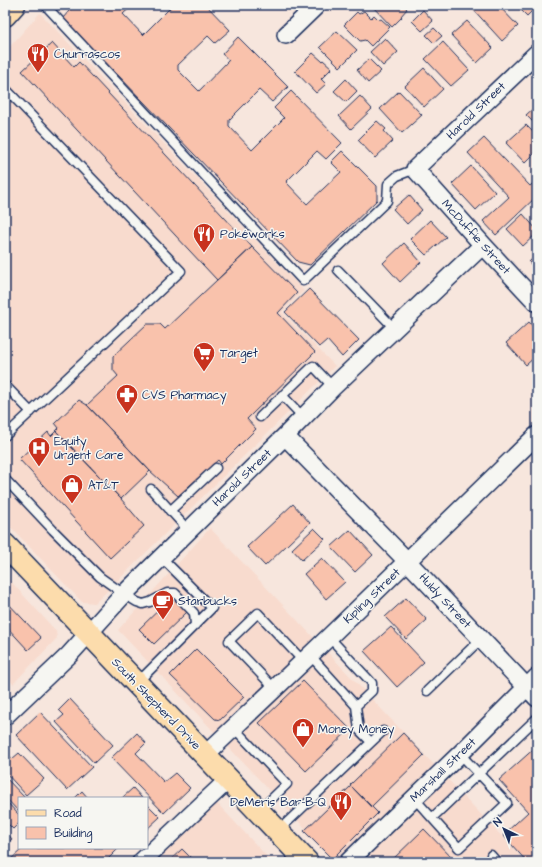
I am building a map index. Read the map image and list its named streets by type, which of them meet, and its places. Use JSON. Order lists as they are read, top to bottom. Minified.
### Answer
{"streets":{"main road":["South Shepherd Drive"],"street":["Harold Street","McDuffie Street","Kipling Street","Huldy Street","Marshall Street"]},"crossings":[["Harold Street","McDuffie Street"],["Harold Street","Huldy Street"],["Harold Street","South Shepherd Drive"],["Kipling Street","Huldy Street"],["Kipling Street","South Shepherd Drive"],["Huldy Street","Marshall Street"]],"places":{"restaurant":["Churrascos","Pokéworks","DeMeris Bar-B-Q"],"supermarket":["Target"],"pharmacy":["CVS Pharmacy"],"hospital":["Equity Urgent Care"],"shop":["AT&T","Money Money"],"cafe":["Starbucks"]},"legend":["Road","Building"],"north":"top left"}
